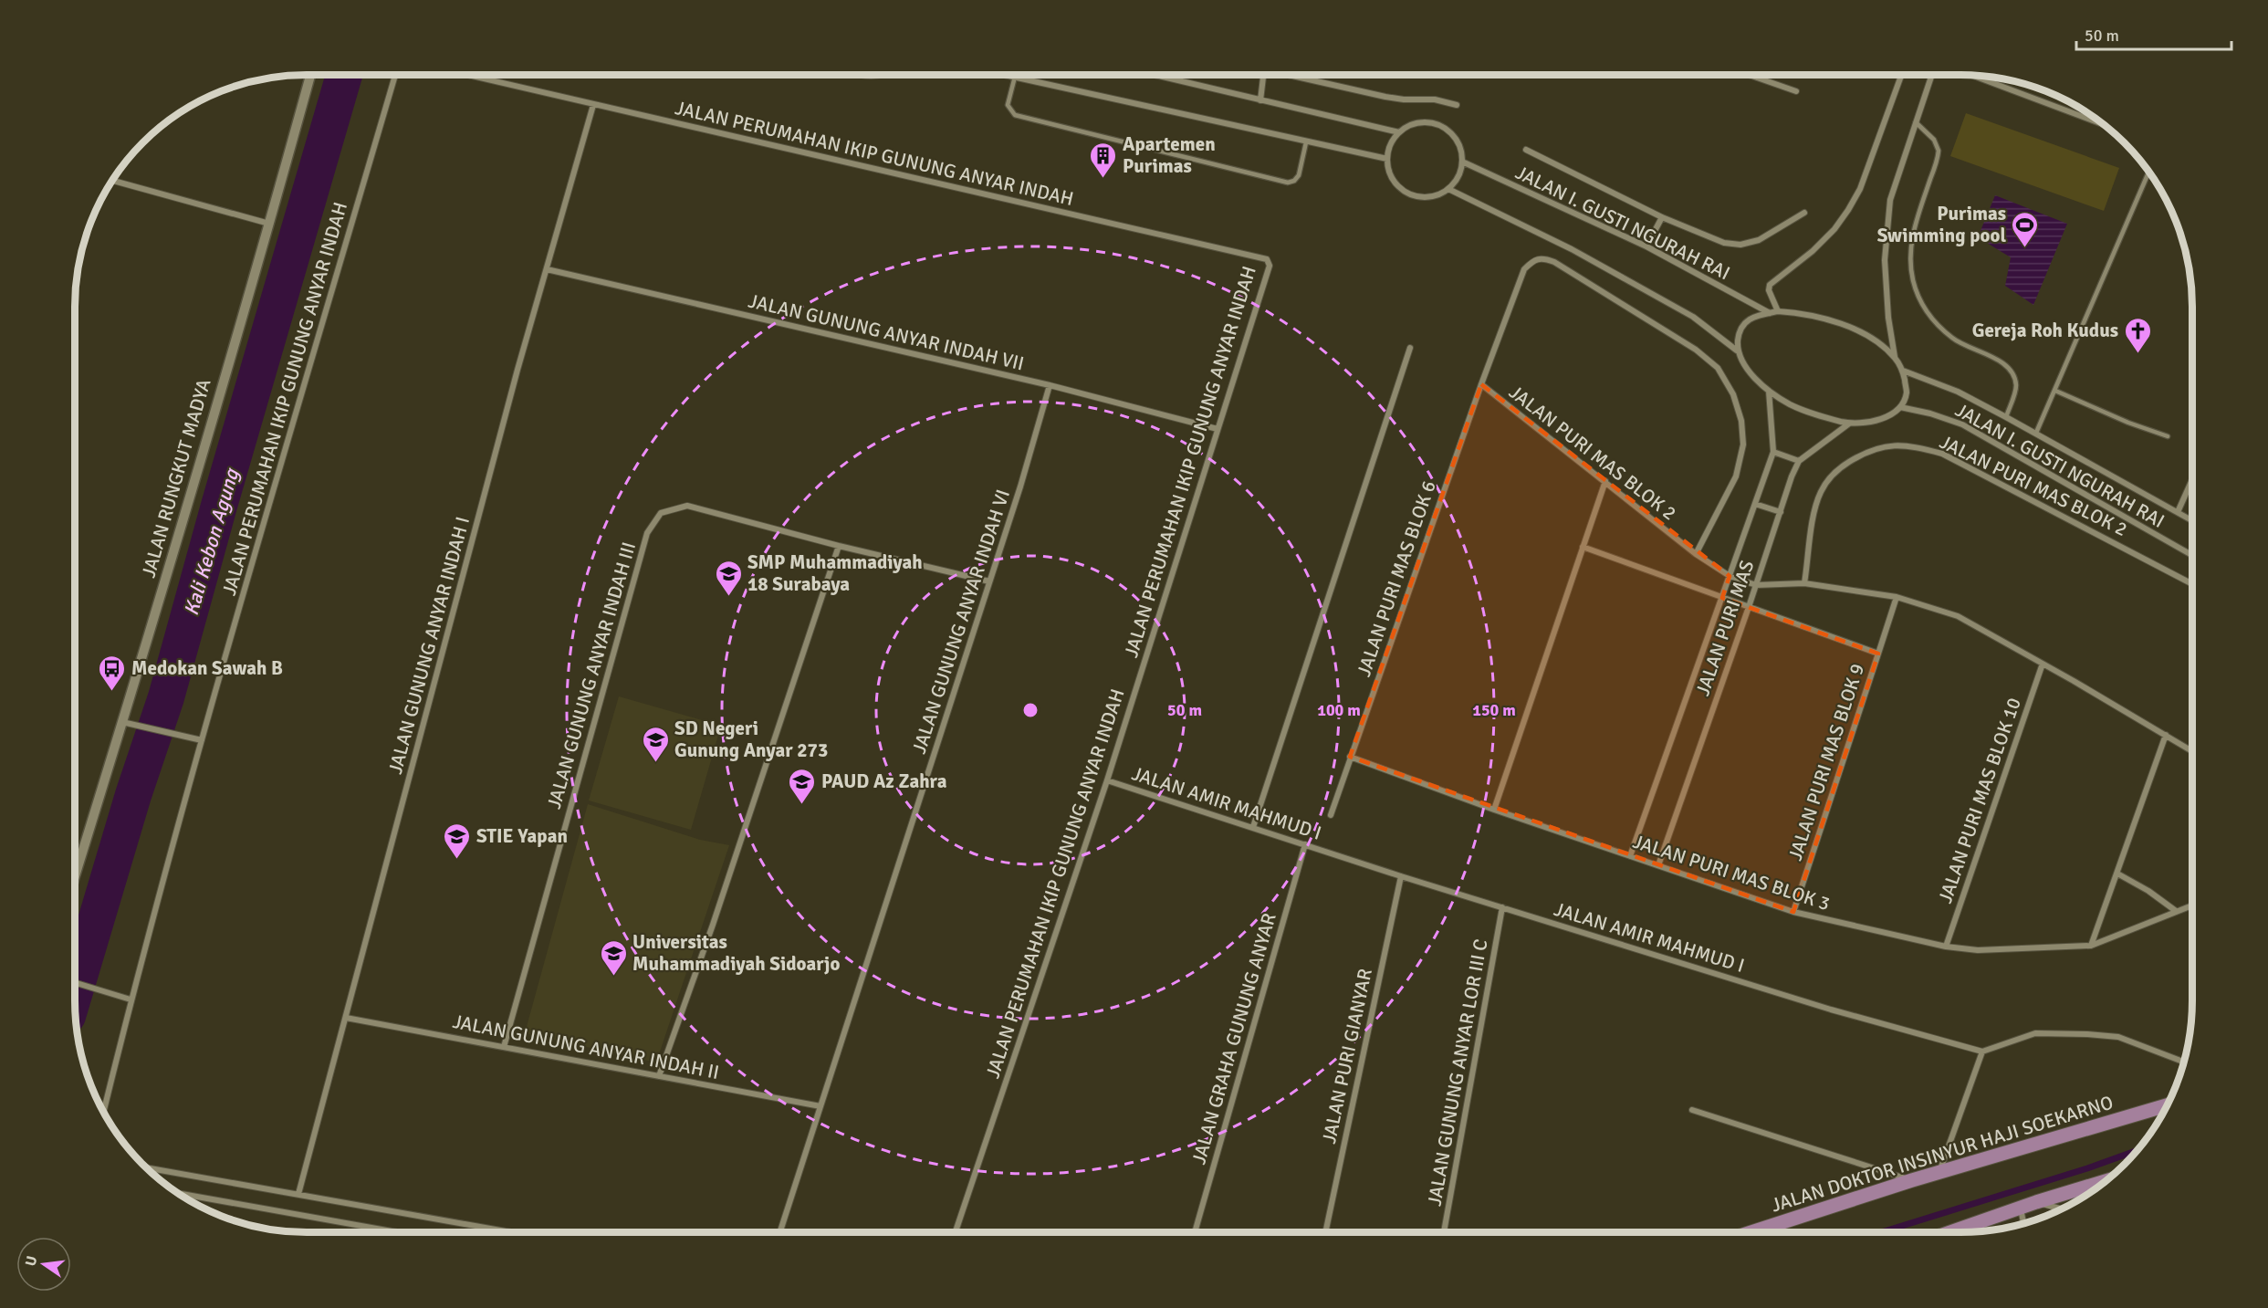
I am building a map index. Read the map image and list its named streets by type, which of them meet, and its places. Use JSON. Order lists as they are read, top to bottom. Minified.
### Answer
{"streets":{"main road":["JALAN DOKTOR INSINYUR HAJI SOEKARNO"],"street":["JALAN PERUMAHAN IKIP GUNUNG ANYAR INDAH","JALAN I. GUSTI NGURAH RAI","JALAN GUNUNG ANYAR INDAH VII","JALAN PURI MAS BLOK 2","JALAN RUNGKUT MADYA","JALAN PURI MAS BLOK 6","JALAN GUNUNG ANYAR INDAH VI","JALAN PURI MAS","JALAN GUNUNG ANYAR INDAH I","JALAN GUNUNG ANYAR INDAH III","JALAN PURI MAS BLOK 9","JALAN PURI MAS BLOK 10","JALAN AMIR MAHMUD I","JALAN PURI MAS BLOK 3","JALAN GRAHA GUNUNG ANYAR","JALAN GUNUNG ANYAR INDAH II","JALAN PURI GIANYAR","JALAN GUNUNG ANYAR LOR III C"]},"crossings":[["JALAN PERUMAHAN IKIP GUNUNG ANYAR INDAH","JALAN GUNUNG ANYAR INDAH VII"],["JALAN PERUMAHAN IKIP GUNUNG ANYAR INDAH","JALAN GUNUNG ANYAR INDAH I"],["JALAN PERUMAHAN IKIP GUNUNG ANYAR INDAH","JALAN AMIR MAHMUD I"],["JALAN GUNUNG ANYAR INDAH VII","JALAN GUNUNG ANYAR INDAH VI"],["JALAN GUNUNG ANYAR INDAH VII","JALAN GUNUNG ANYAR INDAH I"],["JALAN PURI MAS BLOK 2","JALAN PURI MAS BLOK 6"],["JALAN PURI MAS BLOK 2","JALAN PURI MAS"],["JALAN PURI MAS BLOK 2","JALAN PURI MAS BLOK 9"],["JALAN PURI MAS BLOK 2","JALAN PURI MAS BLOK 10"],["JALAN PURI MAS BLOK 6","JALAN PURI MAS BLOK 3"],["JALAN GUNUNG ANYAR INDAH VI","JALAN GUNUNG ANYAR INDAH II"],["JALAN PURI MAS","JALAN PURI MAS BLOK 9"],["JALAN PURI MAS","JALAN PURI MAS BLOK 3"],["JALAN GUNUNG ANYAR INDAH I","JALAN GUNUNG ANYAR INDAH II"],["JALAN GUNUNG ANYAR INDAH III","JALAN GUNUNG ANYAR INDAH II"],["JALAN PURI MAS BLOK 9","JALAN PURI MAS BLOK 3"],["JALAN PURI MAS BLOK 10","JALAN PURI MAS BLOK 3"],["JALAN AMIR MAHMUD I","JALAN GRAHA GUNUNG ANYAR"],["JALAN AMIR MAHMUD I","JALAN PURI GIANYAR"],["JALAN AMIR MAHMUD I","JALAN GUNUNG ANYAR LOR III C"]],"water":["Kali Kebon Agung"],"places":{"building":["Apartemen Purimas"],"sports":["Purimas Swimming pool"],"church":["Gereja Roh Kudus"],"school or university":["SMP Muhammadiyah 18 Surabaya","SD Negeri Gunung Anyar 273","PAUD Az Zahra","STIE Yapan","Universitas Muhammadiyah Sidoarjo"],"bus stop":["Medokan Sawah B"]},"scale_bar":"50 m","north":"left","rings":["50 m","100 m","150 m"]}
